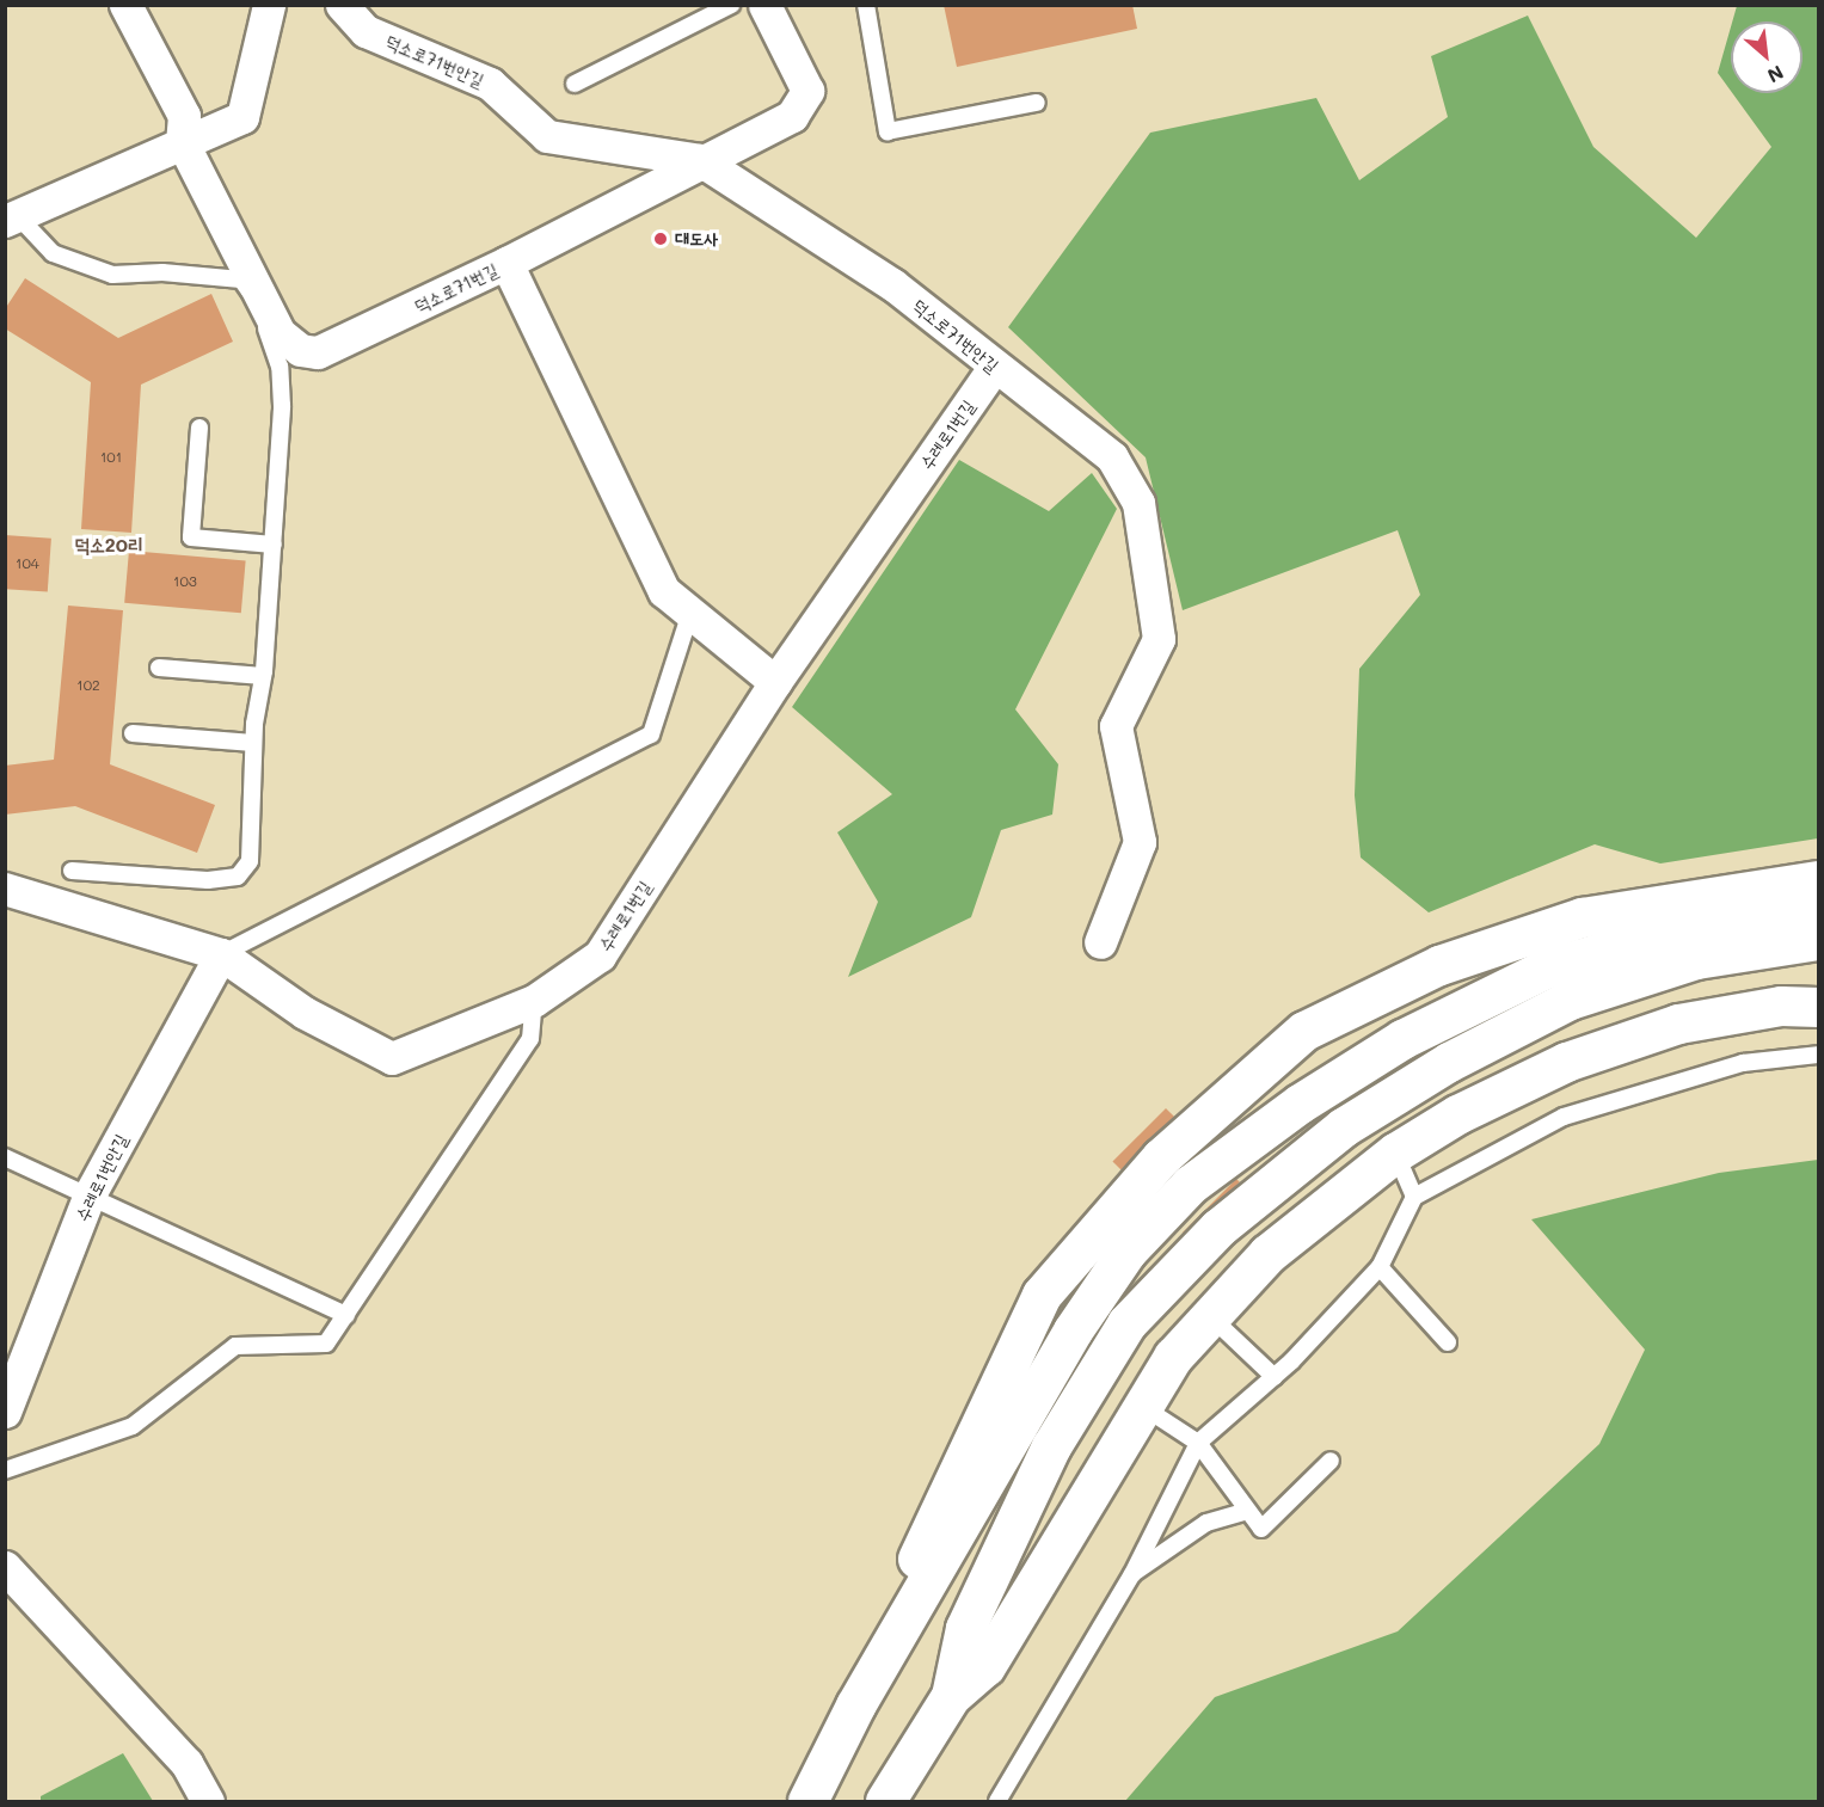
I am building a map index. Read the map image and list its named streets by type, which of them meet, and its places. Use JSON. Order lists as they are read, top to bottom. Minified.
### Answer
{"streets":{"street":["덕소로71번안길","덕소로71번길","수레로1번길","수레로1번안길"]},"crossings":[["덕소로71번안길","수레로1번길"],["덕소로71번길","수레로1번길"],["수레로1번길","수레로1번안길"]],"districts":["덕소20리"],"places":["대도사"],"house_numbers":["101","104","103","102"],"north":"bottom right"}
